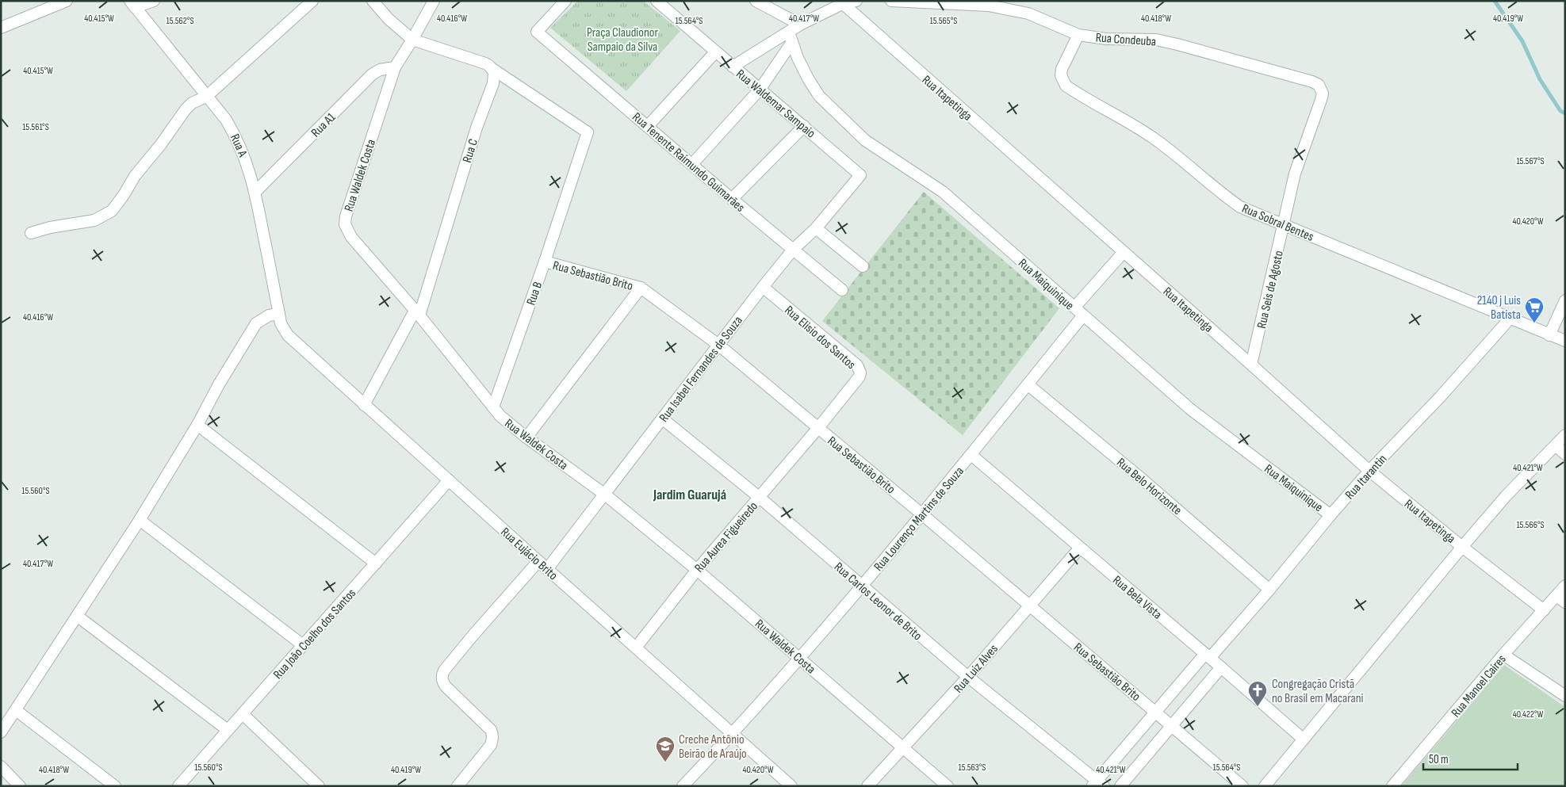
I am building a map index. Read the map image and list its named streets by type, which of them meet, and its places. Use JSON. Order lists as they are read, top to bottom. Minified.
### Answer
{"streets":{"street":["Rua Condeuba","Rua Itapetinga","Rua Waldemar Sampaio","Rua A1","Rua A","Rua C","Rua Tenente Raimundo Guimarães","Rua Waldek Costa","Rua Sobral Bentes","Rua Sebastião Brito","Rua Maiquinique","Rua Seis de Agosto","Rua B","Rua Elisio dos Santos","Rua Isabel Fernandes de Souza","Rua Itarantin","Rua Belo Horizonte","Rua Lourenço Martins de Souza","Rua Aurea Figueiredo","Rua Eujácio Brito","Rua Bela Vista","Rua Carlos Leonor de Brito","Rua João Coelho dos Santos","Rua Luiz Alves","Rua Manoel Caires"]},"crossings":[["Rua Condeuba","Rua Sobral Bentes"],["Rua Condeuba","Rua Seis de Agosto"],["Rua Itapetinga","Rua Seis de Agosto"],["Rua Itapetinga","Rua Itarantin"],["Rua Itapetinga","Rua Manoel Caires"],["Rua Waldemar Sampaio","Rua Isabel Fernandes de Souza"],["Rua A1","Rua A"],["Rua A1","Rua Waldek Costa"],["Rua A","Rua Eujácio Brito"],["Rua C","Rua Waldek Costa"],["Rua C","Rua B"],["Rua C","Rua Eujácio Brito"],["Rua Tenente Raimundo Guimarães","Rua Isabel Fernandes de Souza"],["Rua Waldek Costa","Rua B"],["Rua Waldek Costa","Rua Isabel Fernandes de Souza"],["Rua Waldek Costa","Rua Lourenço Martins de Souza"],["Rua Waldek Costa","Rua Aurea Figueiredo"],["Rua Waldek Costa","Rua Luiz Alves"],["Rua Sobral Bentes","Rua Seis de Agosto"],["Rua Sobral Bentes","Rua Itarantin"],["Rua Sebastião Brito","Rua B"],["Rua Sebastião Brito","Rua Elisio dos Santos"],["Rua Sebastião Brito","Rua Isabel Fernandes de Souza"],["Rua Sebastião Brito","Rua Itarantin"],["Rua Sebastião Brito","Rua Lourenço Martins de Souza"],["Rua Sebastião Brito","Rua Aurea Figueiredo"],["Rua Sebastião Brito","Rua Luiz Alves"],["Rua Maiquinique","Rua Itarantin"],["Rua Maiquinique","Rua Lourenço Martins de Souza"],["Rua Elisio dos Santos","Rua Isabel Fernandes de Souza"],["Rua Elisio dos Santos","Rua Aurea Figueiredo"],["Rua Isabel Fernandes de Souza","Rua Eujácio Brito"],["Rua Isabel Fernandes de Souza","Rua Carlos Leonor de Brito"],["Rua Itarantin","Rua Belo Horizonte"],["Rua Itarantin","Rua Bela Vista"],["Rua Itarantin","Rua Carlos Leonor de Brito"],["Rua Belo Horizonte","Rua Lourenço Martins de Souza"],["Rua Lourenço Martins de Souza","Rua Eujácio Brito"],["Rua Lourenço Martins de Souza","Rua Bela Vista"],["Rua Lourenço Martins de Souza","Rua Carlos Leonor de Brito"],["Rua Aurea Figueiredo","Rua Eujácio Brito"],["Rua Aurea Figueiredo","Rua Carlos Leonor de Brito"],["Rua Eujácio Brito","Rua João Coelho dos Santos"],["Rua Bela Vista","Rua Luiz Alves"],["Rua Carlos Leonor de Brito","Rua Luiz Alves"]],"districts":["Jardim Guarujá"],"parks":["Praça Claudionor Sampaio da Silva"],"places":{"supermarket":["2140 j Luis Batista"],"church":["Congregação Cristã no Brasil em Macarani"],"school or university":["Creche Antônio Beirão de Araújo"]},"scale_bar":"50 m","coordinates":["40.415°W","40.416°W","40.417°W","40.418°W","40.419°W","15.562°S","15.564°S","15.565°S","15.561°S","15.567°S","40.420°W","40.421°W","15.560°S","15.566°S","40.422°W","15.563°S"]}
